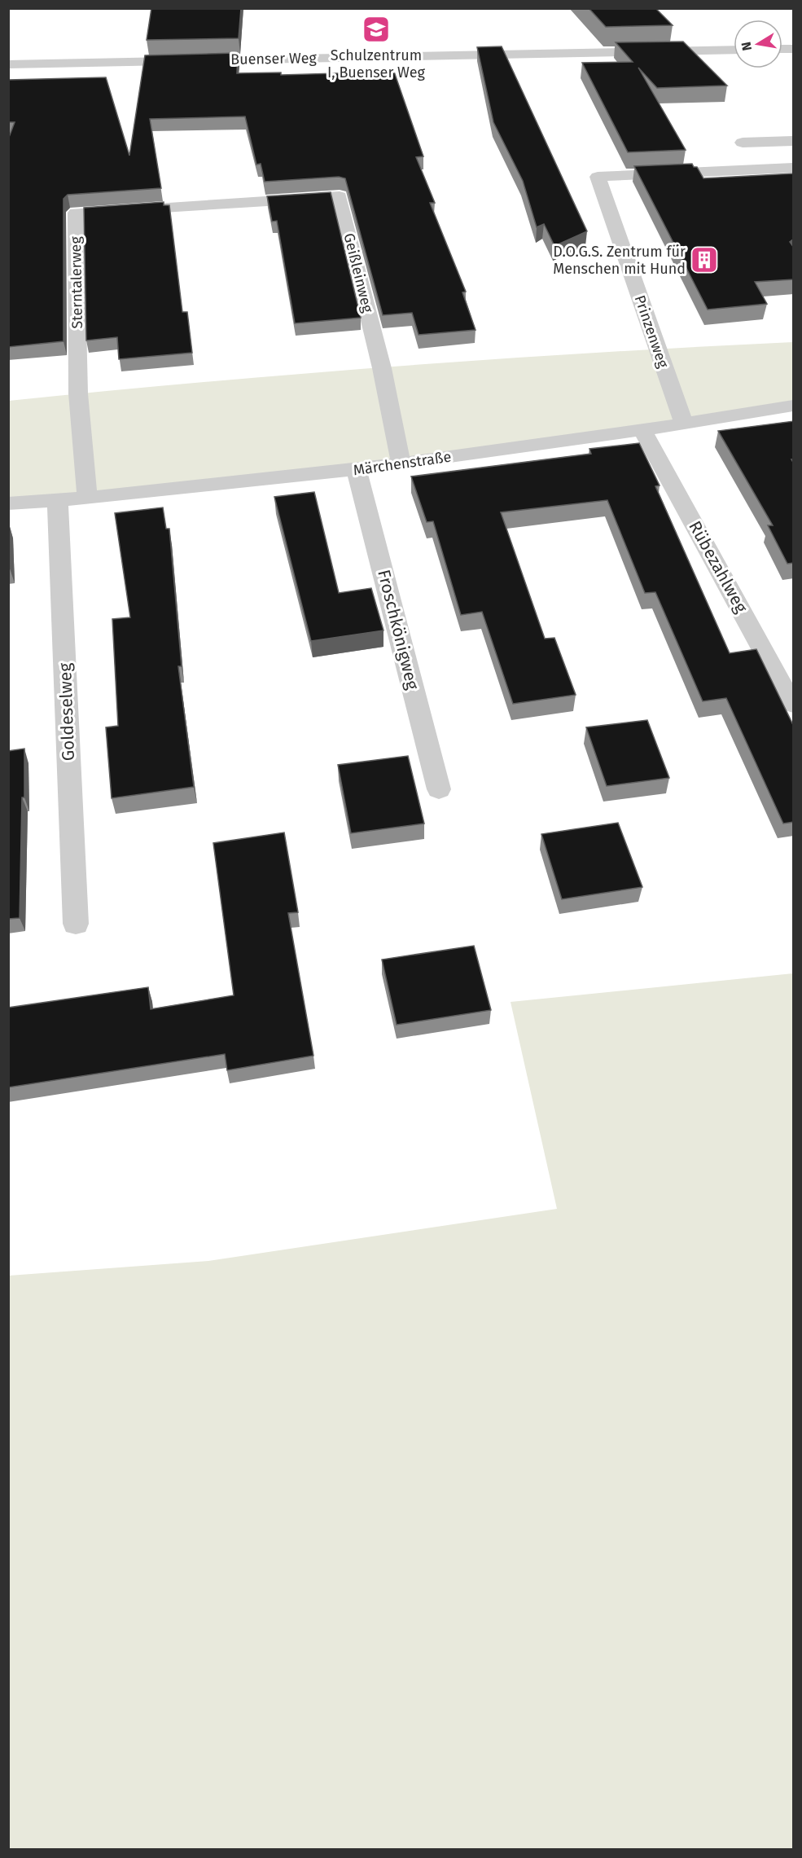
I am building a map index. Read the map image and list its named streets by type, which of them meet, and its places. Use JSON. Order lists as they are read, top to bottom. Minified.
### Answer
{"streets":{"street":["Buenser Weg","Geißleinweg","Sterntalerweg","Prinzenweg","Märchenstraße","Rübezahlweg","Froschkönigweg","Goldeselweg"]},"crossings":[["Geißleinweg","Sterntalerweg"],["Geißleinweg","Märchenstraße"],["Sterntalerweg","Märchenstraße"],["Prinzenweg","Märchenstraße"],["Märchenstraße","Rübezahlweg"],["Märchenstraße","Froschkönigweg"],["Märchenstraße","Goldeselweg"]],"places":{"school or university":["Schulzentrum I, Buenser Weg"],"building":["D.O.G.S. Zentrum für Menschen mit Hund"]},"north":"left"}
